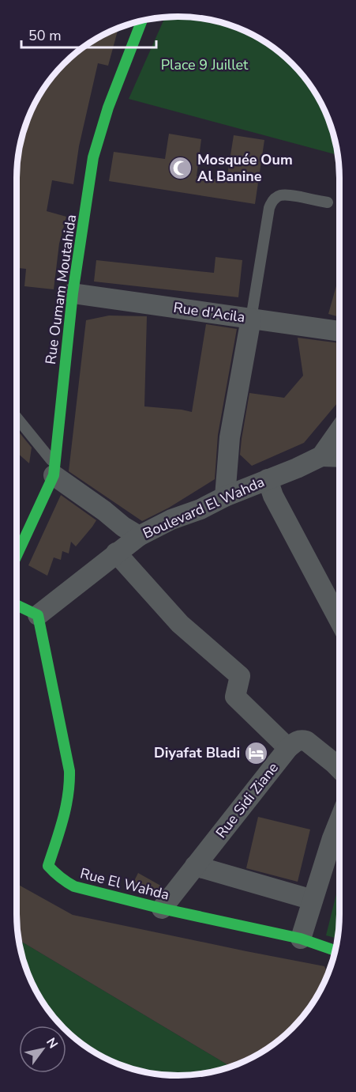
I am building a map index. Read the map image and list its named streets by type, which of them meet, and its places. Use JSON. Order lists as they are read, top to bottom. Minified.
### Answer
{"streets":{"street":["Rue Oumam Moutahida","Rue d'Acila","Boulevard El Wahda","Rue Sidi Ziane","Rue El Wahda"]},"crossings":[["Rue Oumam Moutahida","Rue d'Acila"],["Boulevard El Wahda","Rue El Wahda"],["Rue Sidi Ziane","Rue El Wahda"]],"parks":["Place 9 Juillet"],"places":{"mosque":["Mosquée Oum Al Banine"],"hotel":["Diyafat Bladi"]},"scale_bar":"50 m","north":"top right"}
